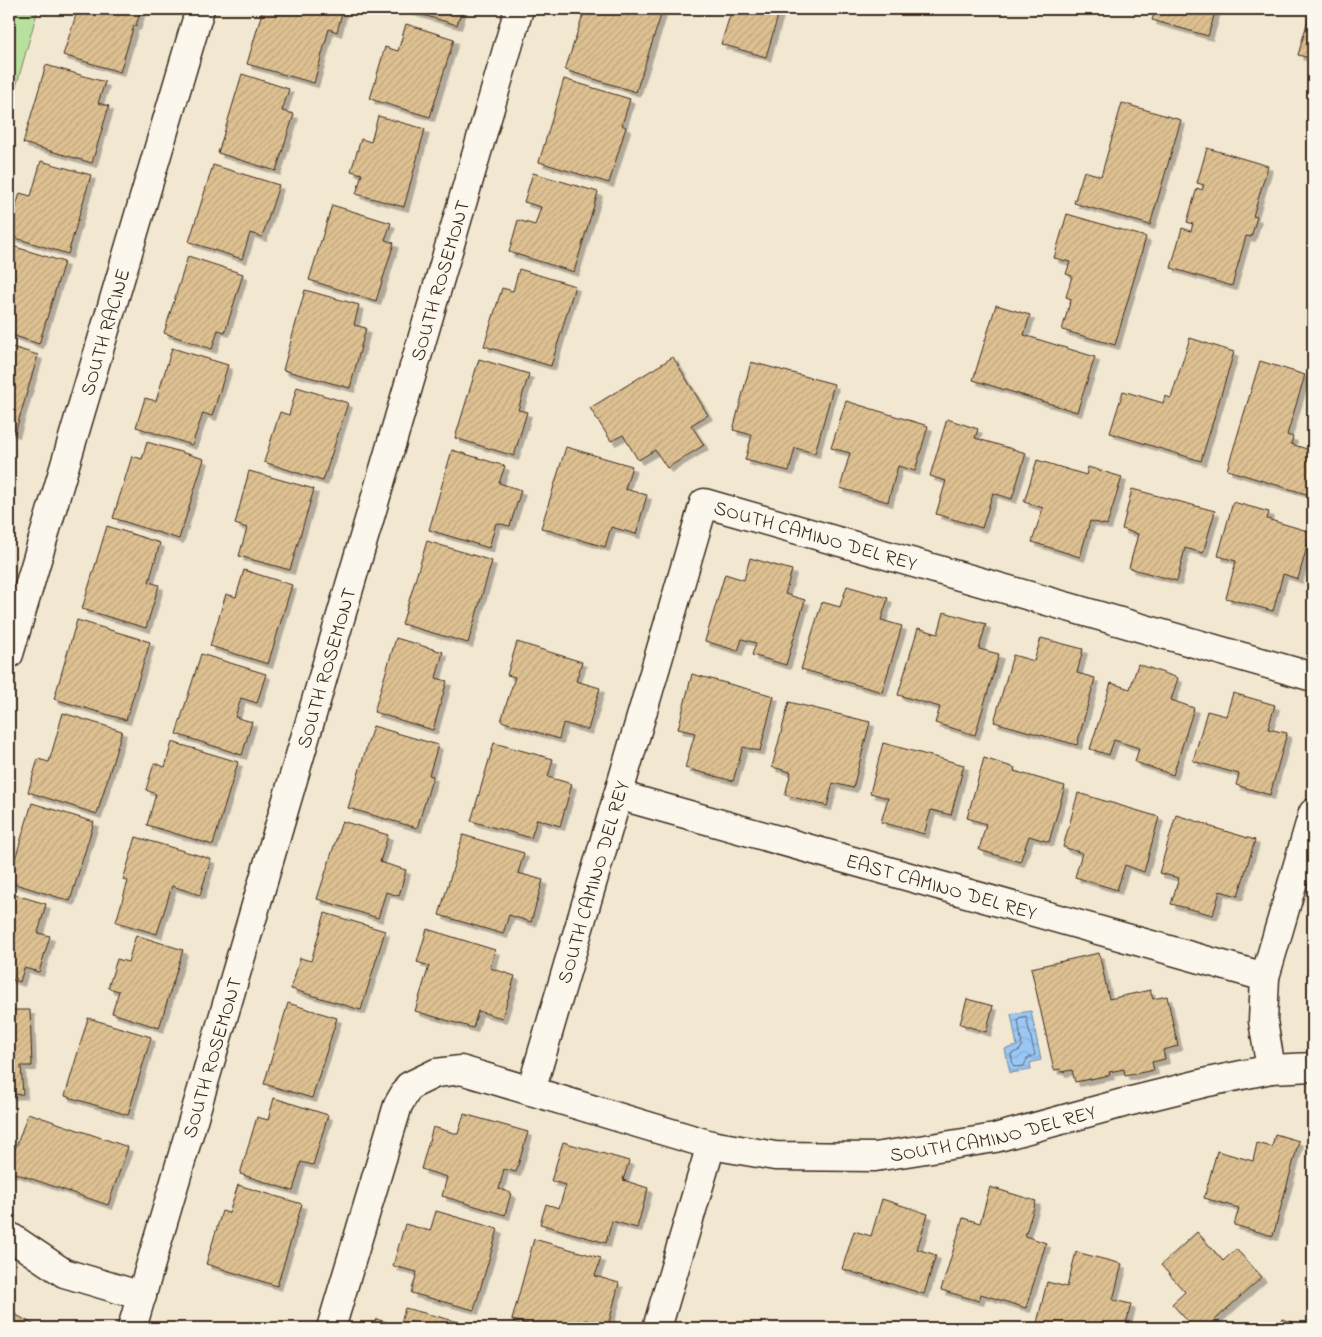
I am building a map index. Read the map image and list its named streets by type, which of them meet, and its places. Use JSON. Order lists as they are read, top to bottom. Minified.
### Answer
{"streets":{"street":["SOUTH ROSEMONT","SOUTH RACINE","SOUTH CAMINO DEL REY","EAST CAMINO DEL REY"]},"crossings":[["SOUTH CAMINO DEL REY","EAST CAMINO DEL REY"]]}
